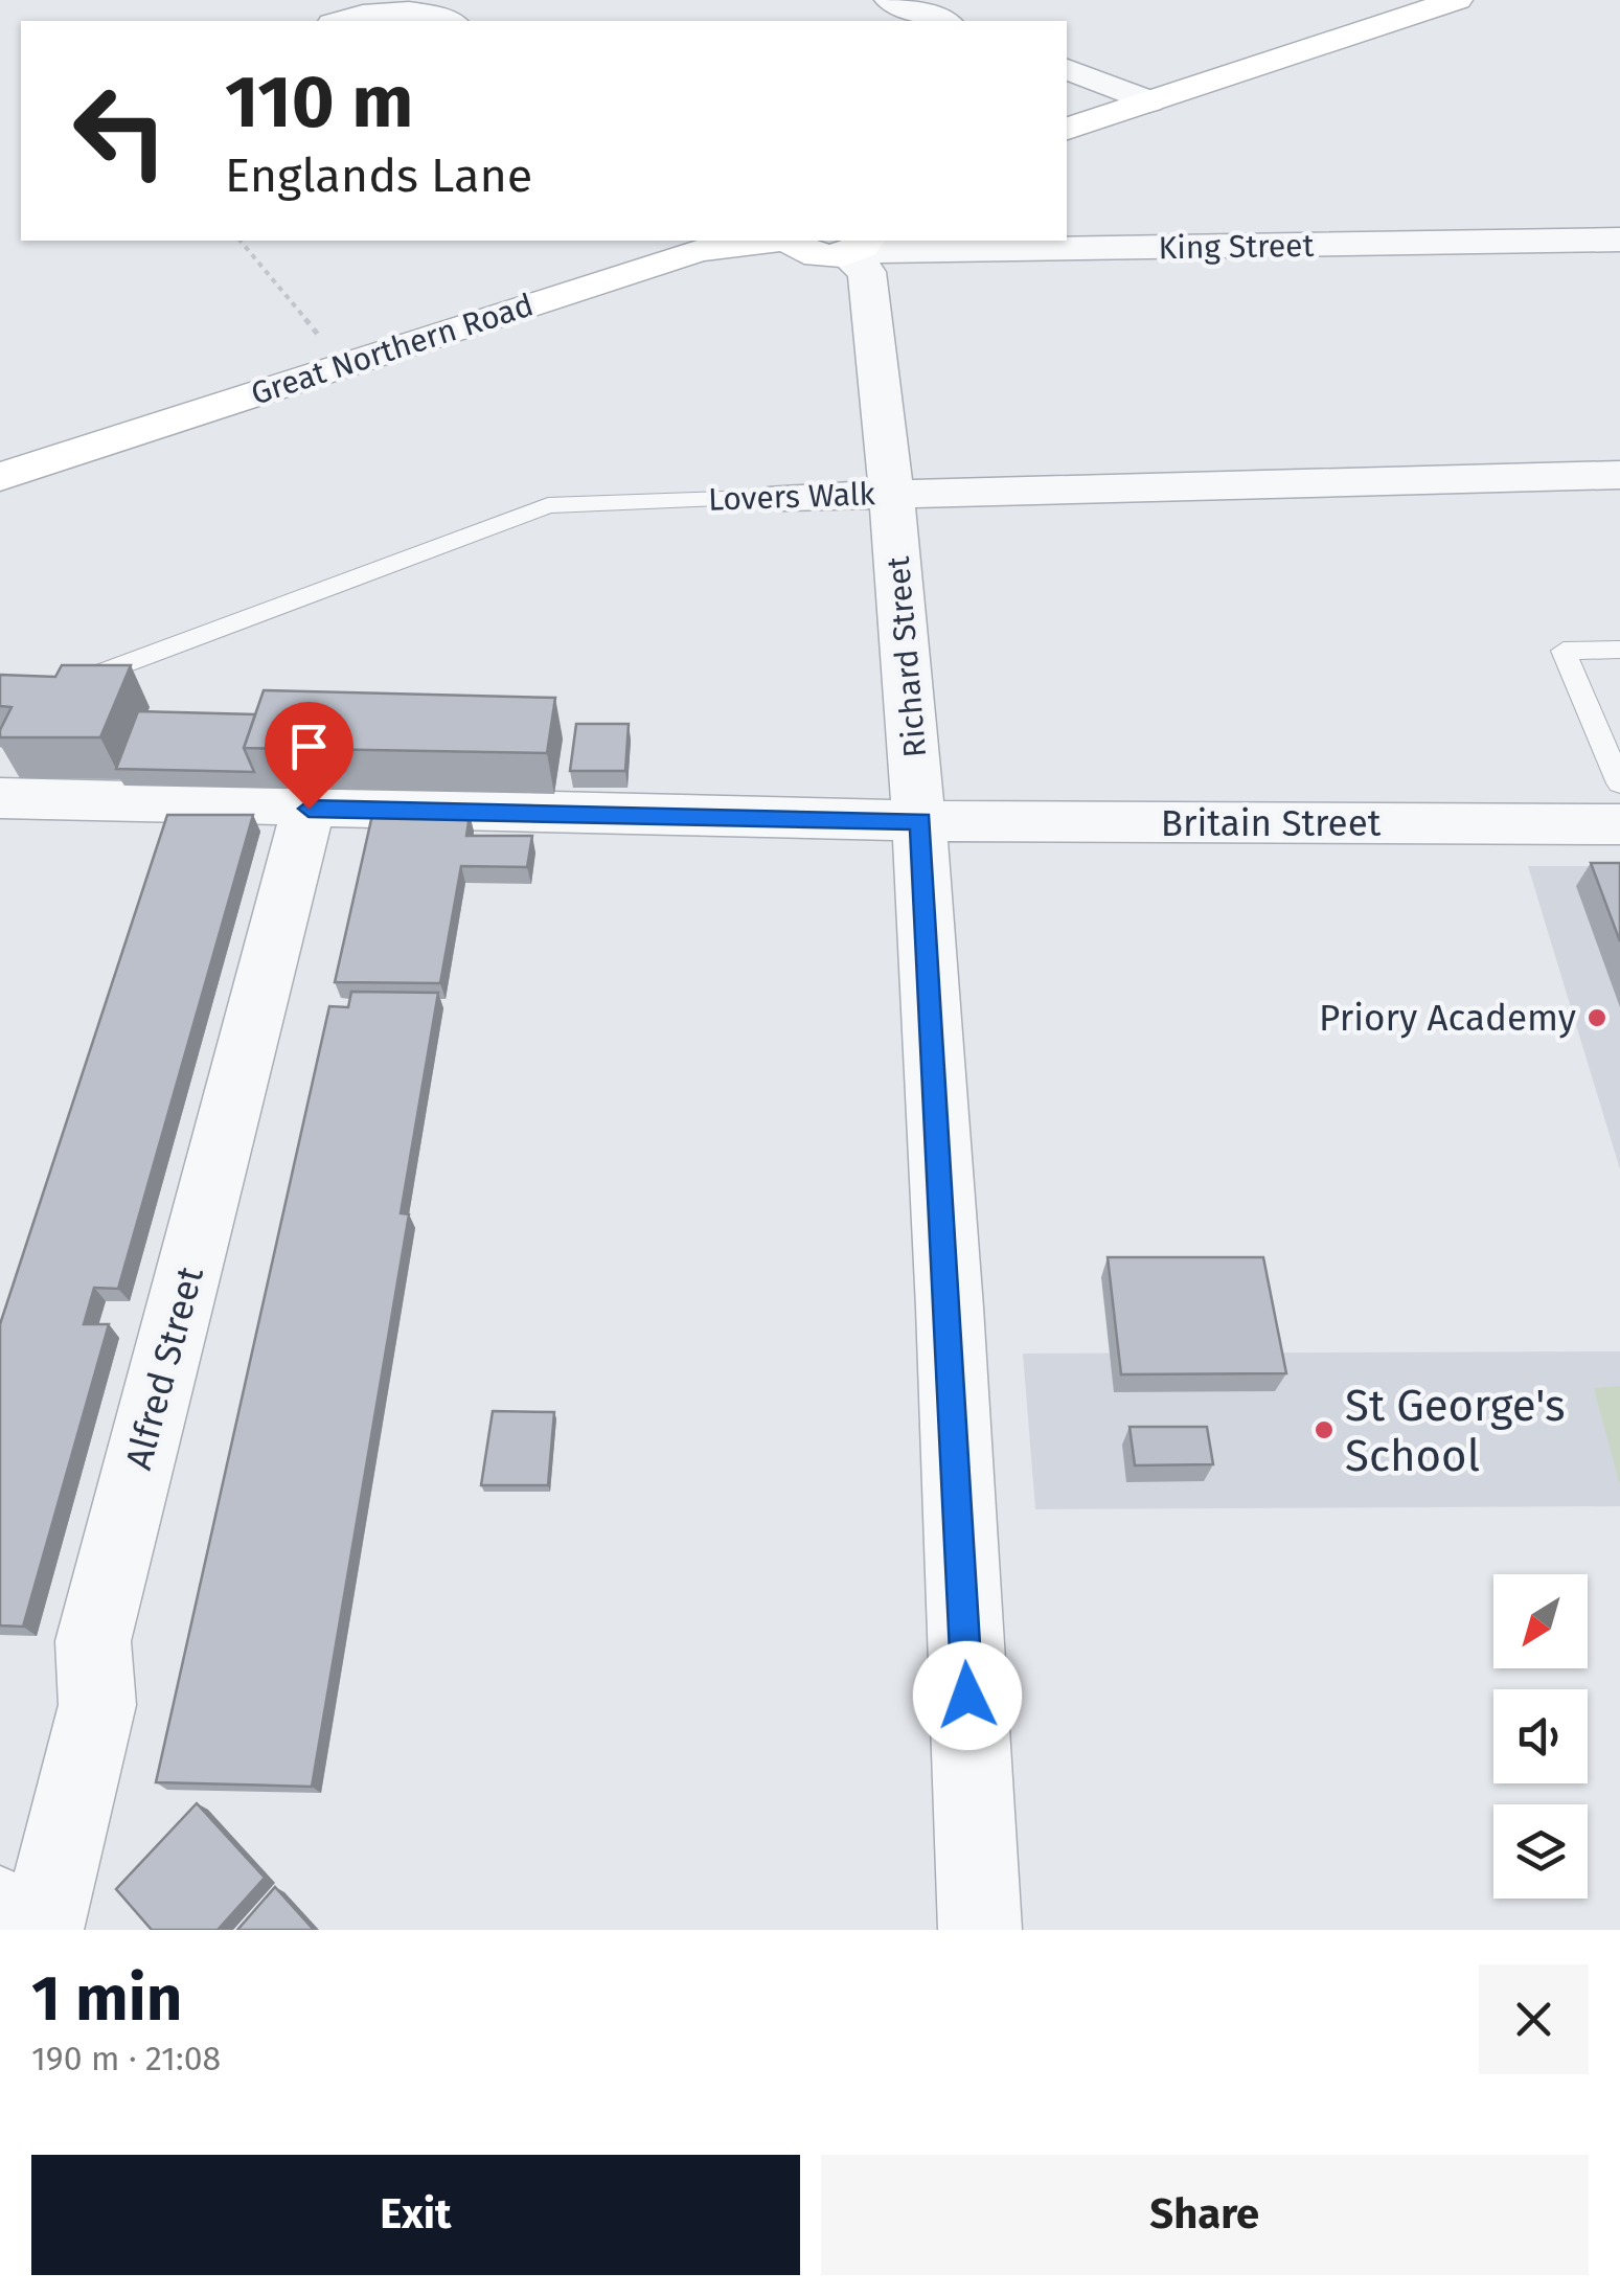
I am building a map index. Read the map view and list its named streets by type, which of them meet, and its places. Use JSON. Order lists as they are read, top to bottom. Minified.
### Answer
{"streets":{"street":["King Street","Great Northern Road","Lovers Walk","Richard Street","Britain Street","Alfred Street"]},"crossings":[["King Street","Great Northern Road"],["King Street","Richard Street"],["Great Northern Road","Richard Street"],["Lovers Walk","Richard Street"],["Richard Street","Britain Street"],["Britain Street","Alfred Street"]],"places":["Priory Academy","St George's School"],"north":"bottom left","page":{"turn":["110 m","Englands Lane"],"heading":["1 min","190 m · 21:08"],"buttons":["Exit","Share"]}}
